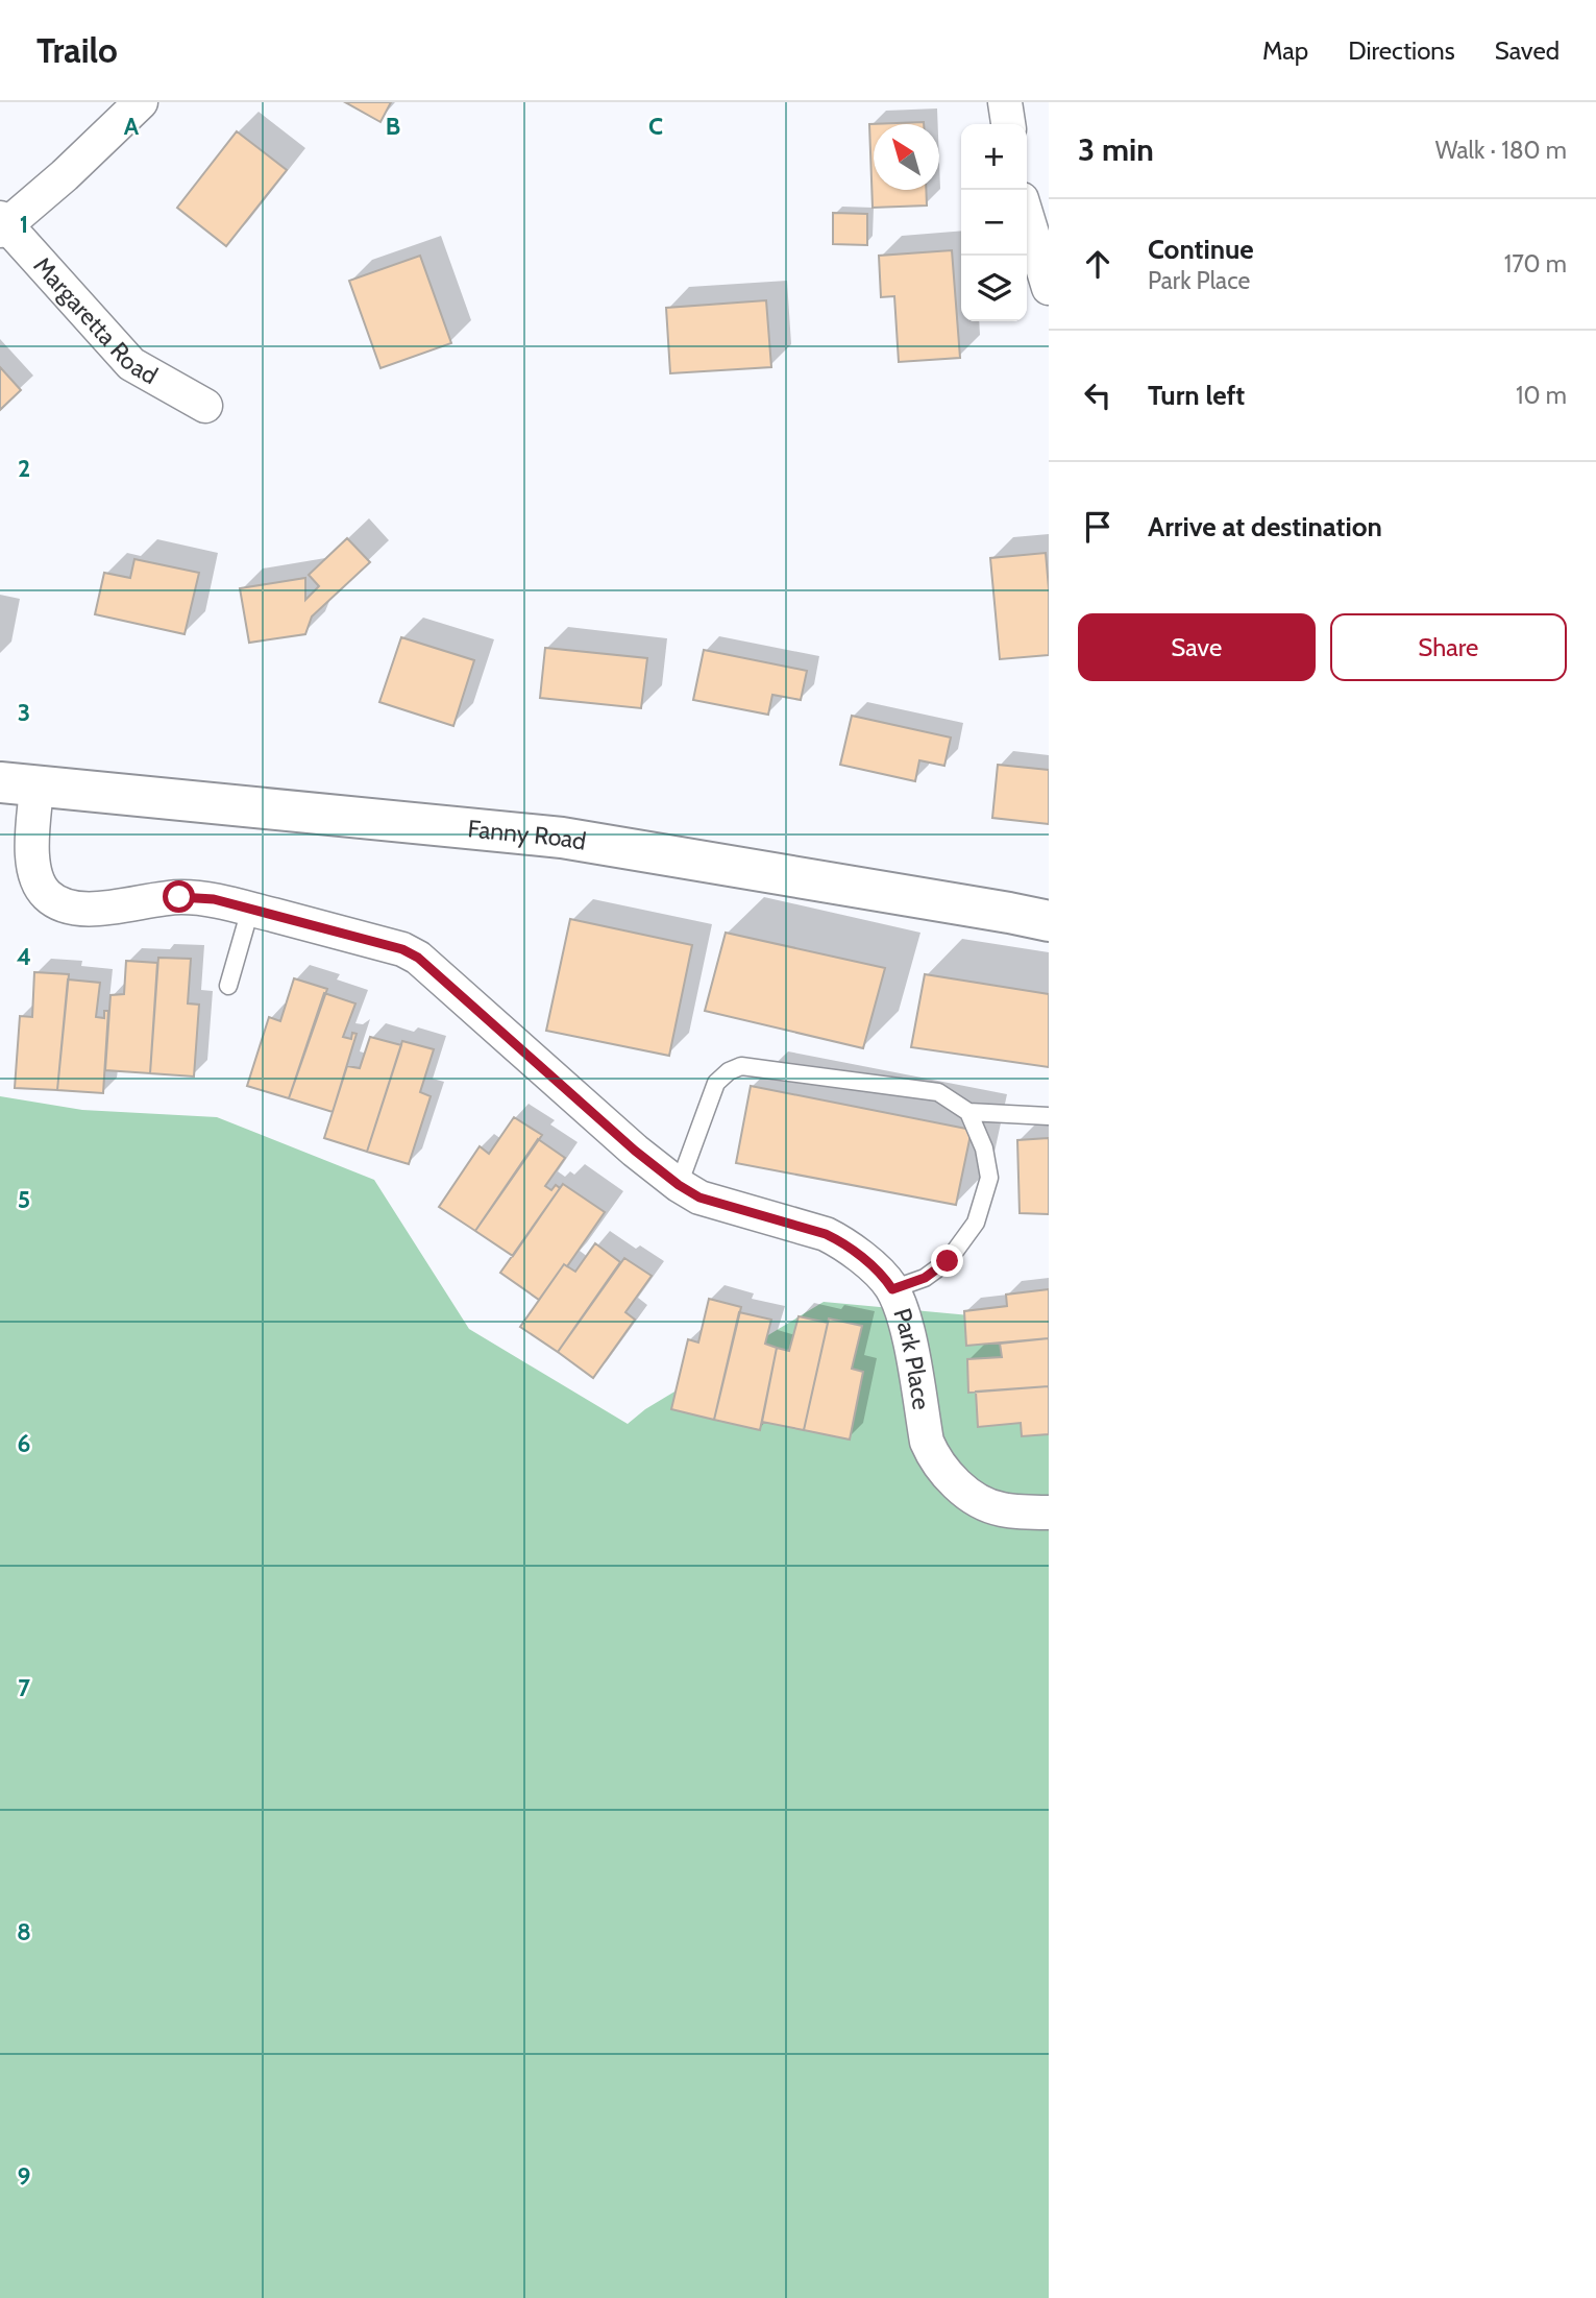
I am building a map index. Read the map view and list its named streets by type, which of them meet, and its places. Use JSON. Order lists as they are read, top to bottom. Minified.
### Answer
{"streets":{"main road":["Fanny Road"],"street":["Margaretta Road","Park Place"]},"crossings":[["Fanny Road","Park Place"]],"north":"top left","page":{"header":"Trailo","nav":["Map","Directions","Saved"],"heading":["3 min","Walk · 180 m"],"map_buttons":["+","−"],"list":[["Continue","Park Place","170 m"],["Turn left","10 m"],"Arrive at destination"],"buttons":["Save","Share"]},"grid":{"columns":["A","B","C"],"rows":["1","2","3","4","5","6","7","8","9"]}}
